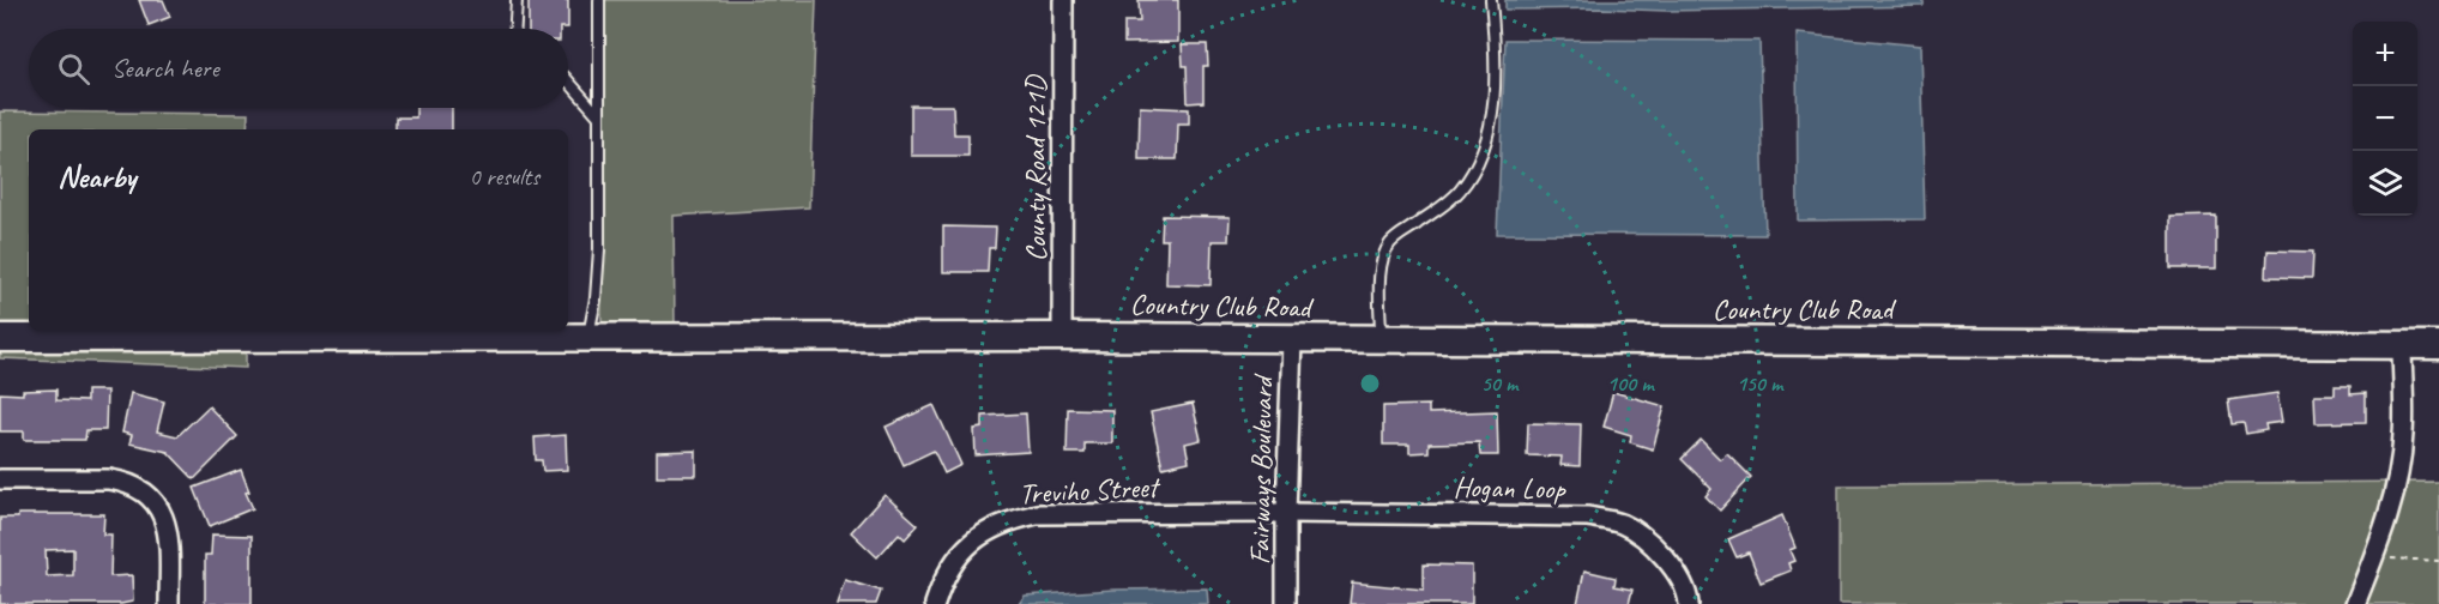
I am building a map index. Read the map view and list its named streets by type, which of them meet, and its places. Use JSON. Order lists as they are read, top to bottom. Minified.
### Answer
{"streets":{"street":["County Road 121D","Country Club Road","Fairways Boulevard","Hogan Loop","Treviho Street"]},"crossings":[["County Road 121D","Country Club Road"],["Country Club Road","Fairways Boulevard"],["Fairways Boulevard","Hogan Loop"],["Fairways Boulevard","Treviho Street"],["Hogan Loop","Treviho Street"]],"page":{"map_buttons":["+","−"],"search":"Search here","heading":["Nearby","0 results"]},"rings":["50 m","100 m","150 m"]}
